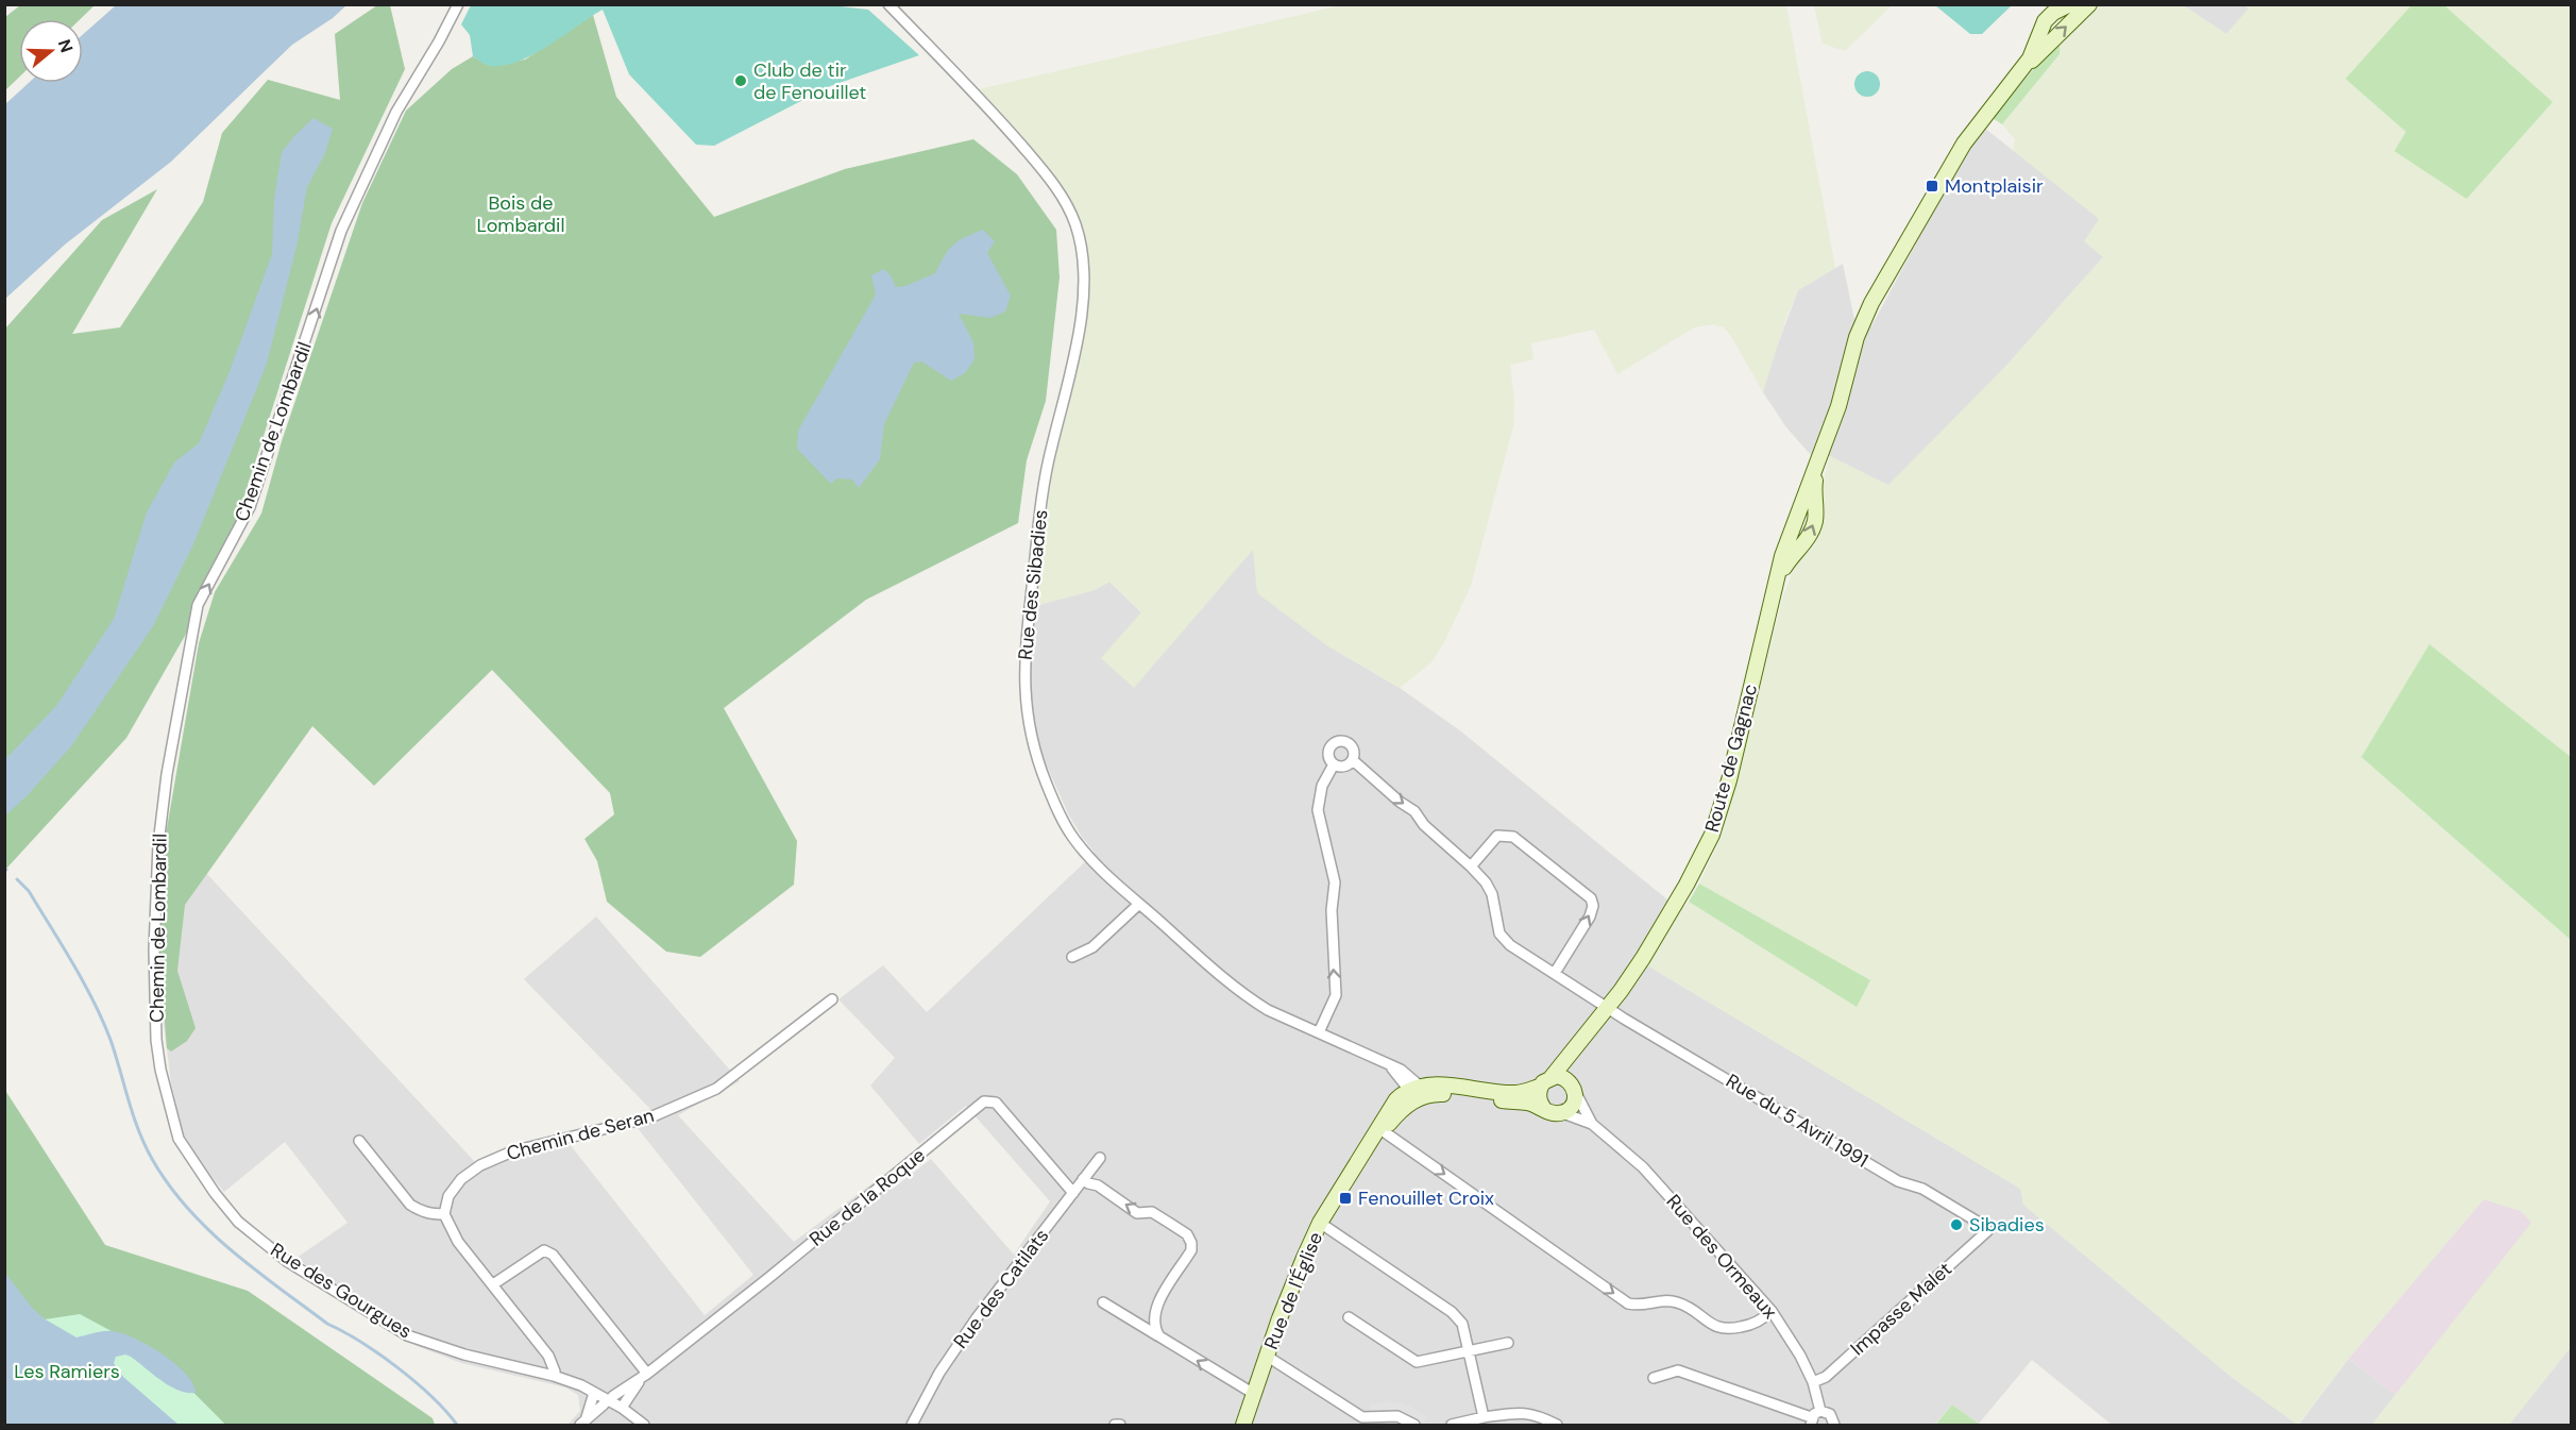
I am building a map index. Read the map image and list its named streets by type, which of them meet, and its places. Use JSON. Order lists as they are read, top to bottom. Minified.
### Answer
{"streets":{"main road":["Route de Gagnac","Rue de l'Église"],"street":["Chemin de Lombardil","Rue des Sibadies","Rue du 5 Avril 1991","Chemin de Seran","Rue de la Roque","Rue des Ormeaux","Rue des Catilats","Rue des Gourgues","Impasse Malet"]},"crossings":[["Chemin de Lombardil","Rue des Gourgues"],["Rue des Sibadies","Rue de l'Église"],["Route de Gagnac","Rue du 5 Avril 1991"],["Route de Gagnac","Rue des Ormeaux"],["Rue du 5 Avril 1991","Impasse Malet"],["Rue de la Roque","Rue des Catilats"],["Rue de la Roque","Rue des Gourgues"],["Rue des Ormeaux","Impasse Malet"]],"one_way":["Chemin de Lombardil"],"parks":["Bois de Lombardil","Les Ramiers"],"places":{"other":["Club de tir de Fenouillet","Sibadies"],"transit":["Montplaisir","Fenouillet Croix"]},"north":"right"}
